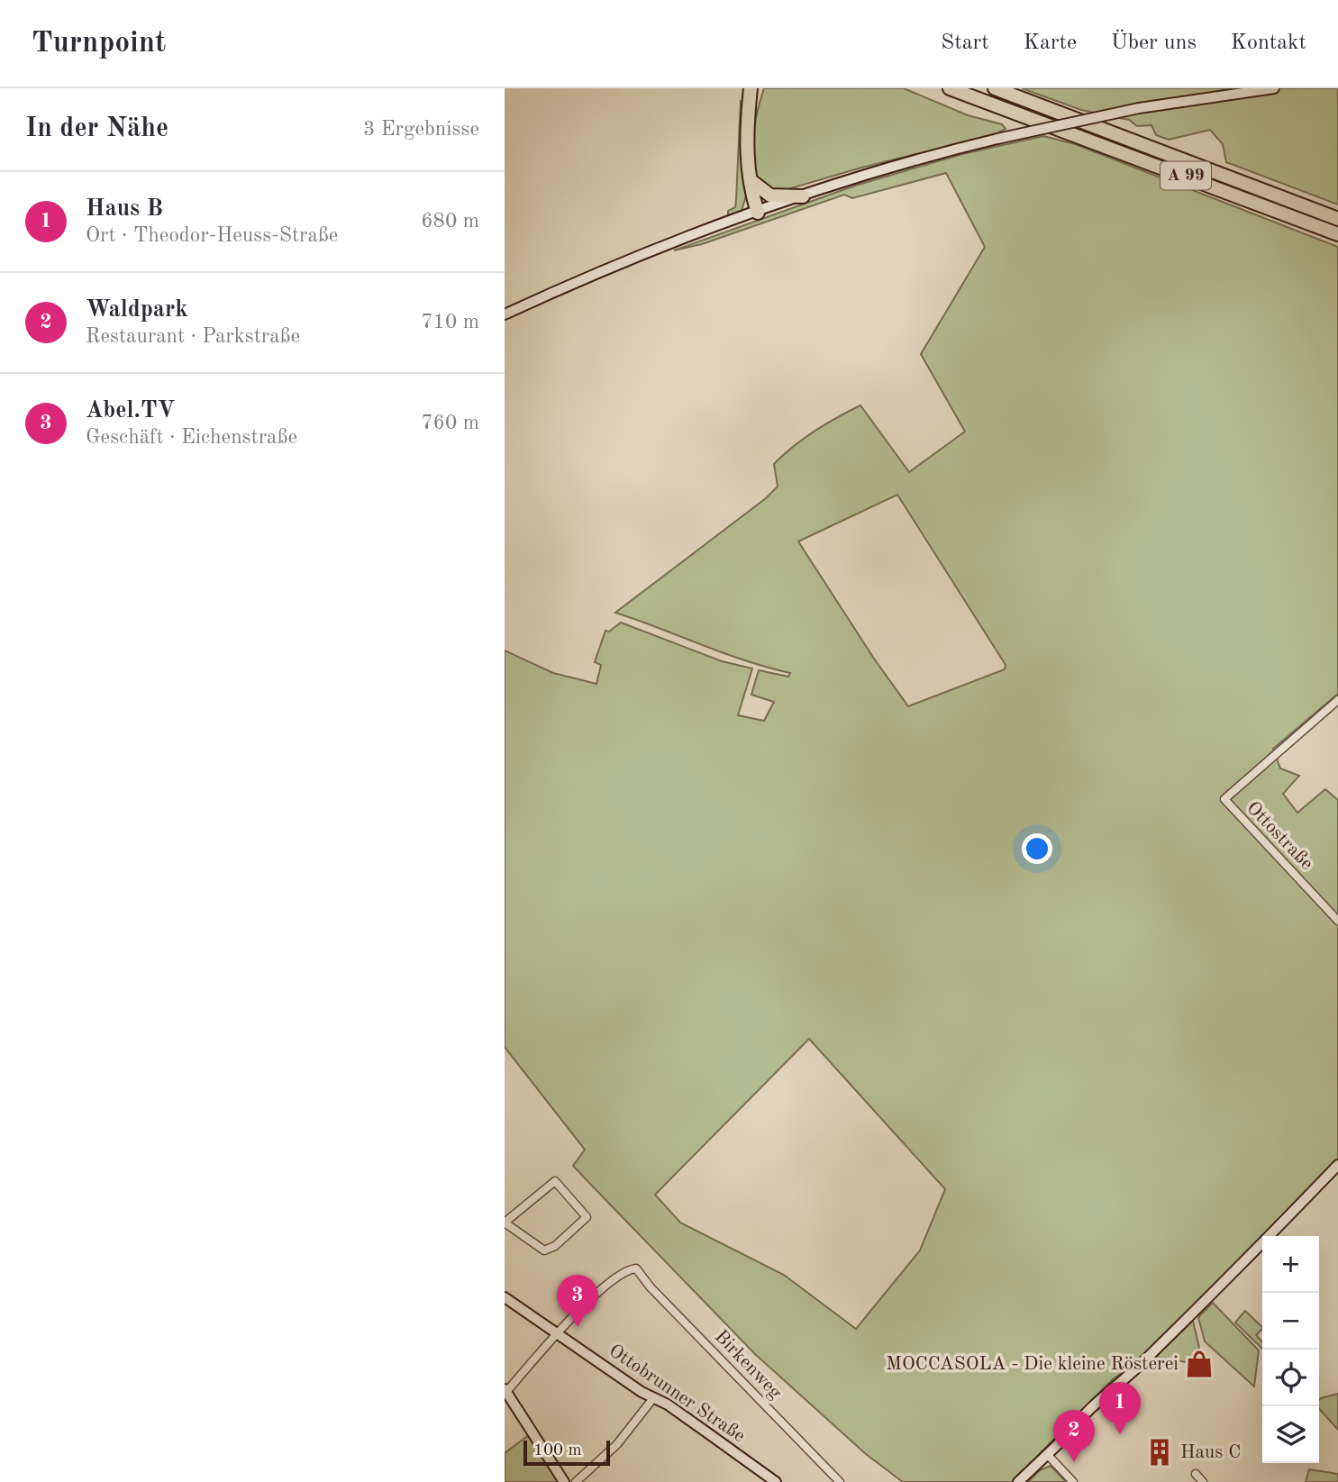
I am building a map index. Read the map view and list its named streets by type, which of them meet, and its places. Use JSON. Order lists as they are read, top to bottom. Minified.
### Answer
{"streets":{"highway":["A 99"],"main road":["Ottobrunner Straße"],"street":["Ottostraße","Birkenweg"]},"crossings":[["Birkenweg","Ottobrunner Straße"]],"places":{"shop":["MOCCASOLA - Die kleine Rösterei"],"building":["Haus C"]},"scale_bar":"100 m","page":{"header":"Turnpoint","nav":["Start","Karte","Über uns","Kontakt"],"heading":["In der Nähe","3 Ergebnisse"],"list":[{"mark":"1","name":"Haus B","note":"Ort · Theodor-Heuss-Straße","value":"680 m"},{"mark":"2","name":"Waldpark","note":"Restaurant · Parkstraße","value":"710 m"},{"mark":"3","name":"Abel.TV","note":"Geschäft · Eichenstraße","value":"760 m"}],"map_buttons":["+","−"],"pins":["3","1","2"],"scale":"100 m"}}
